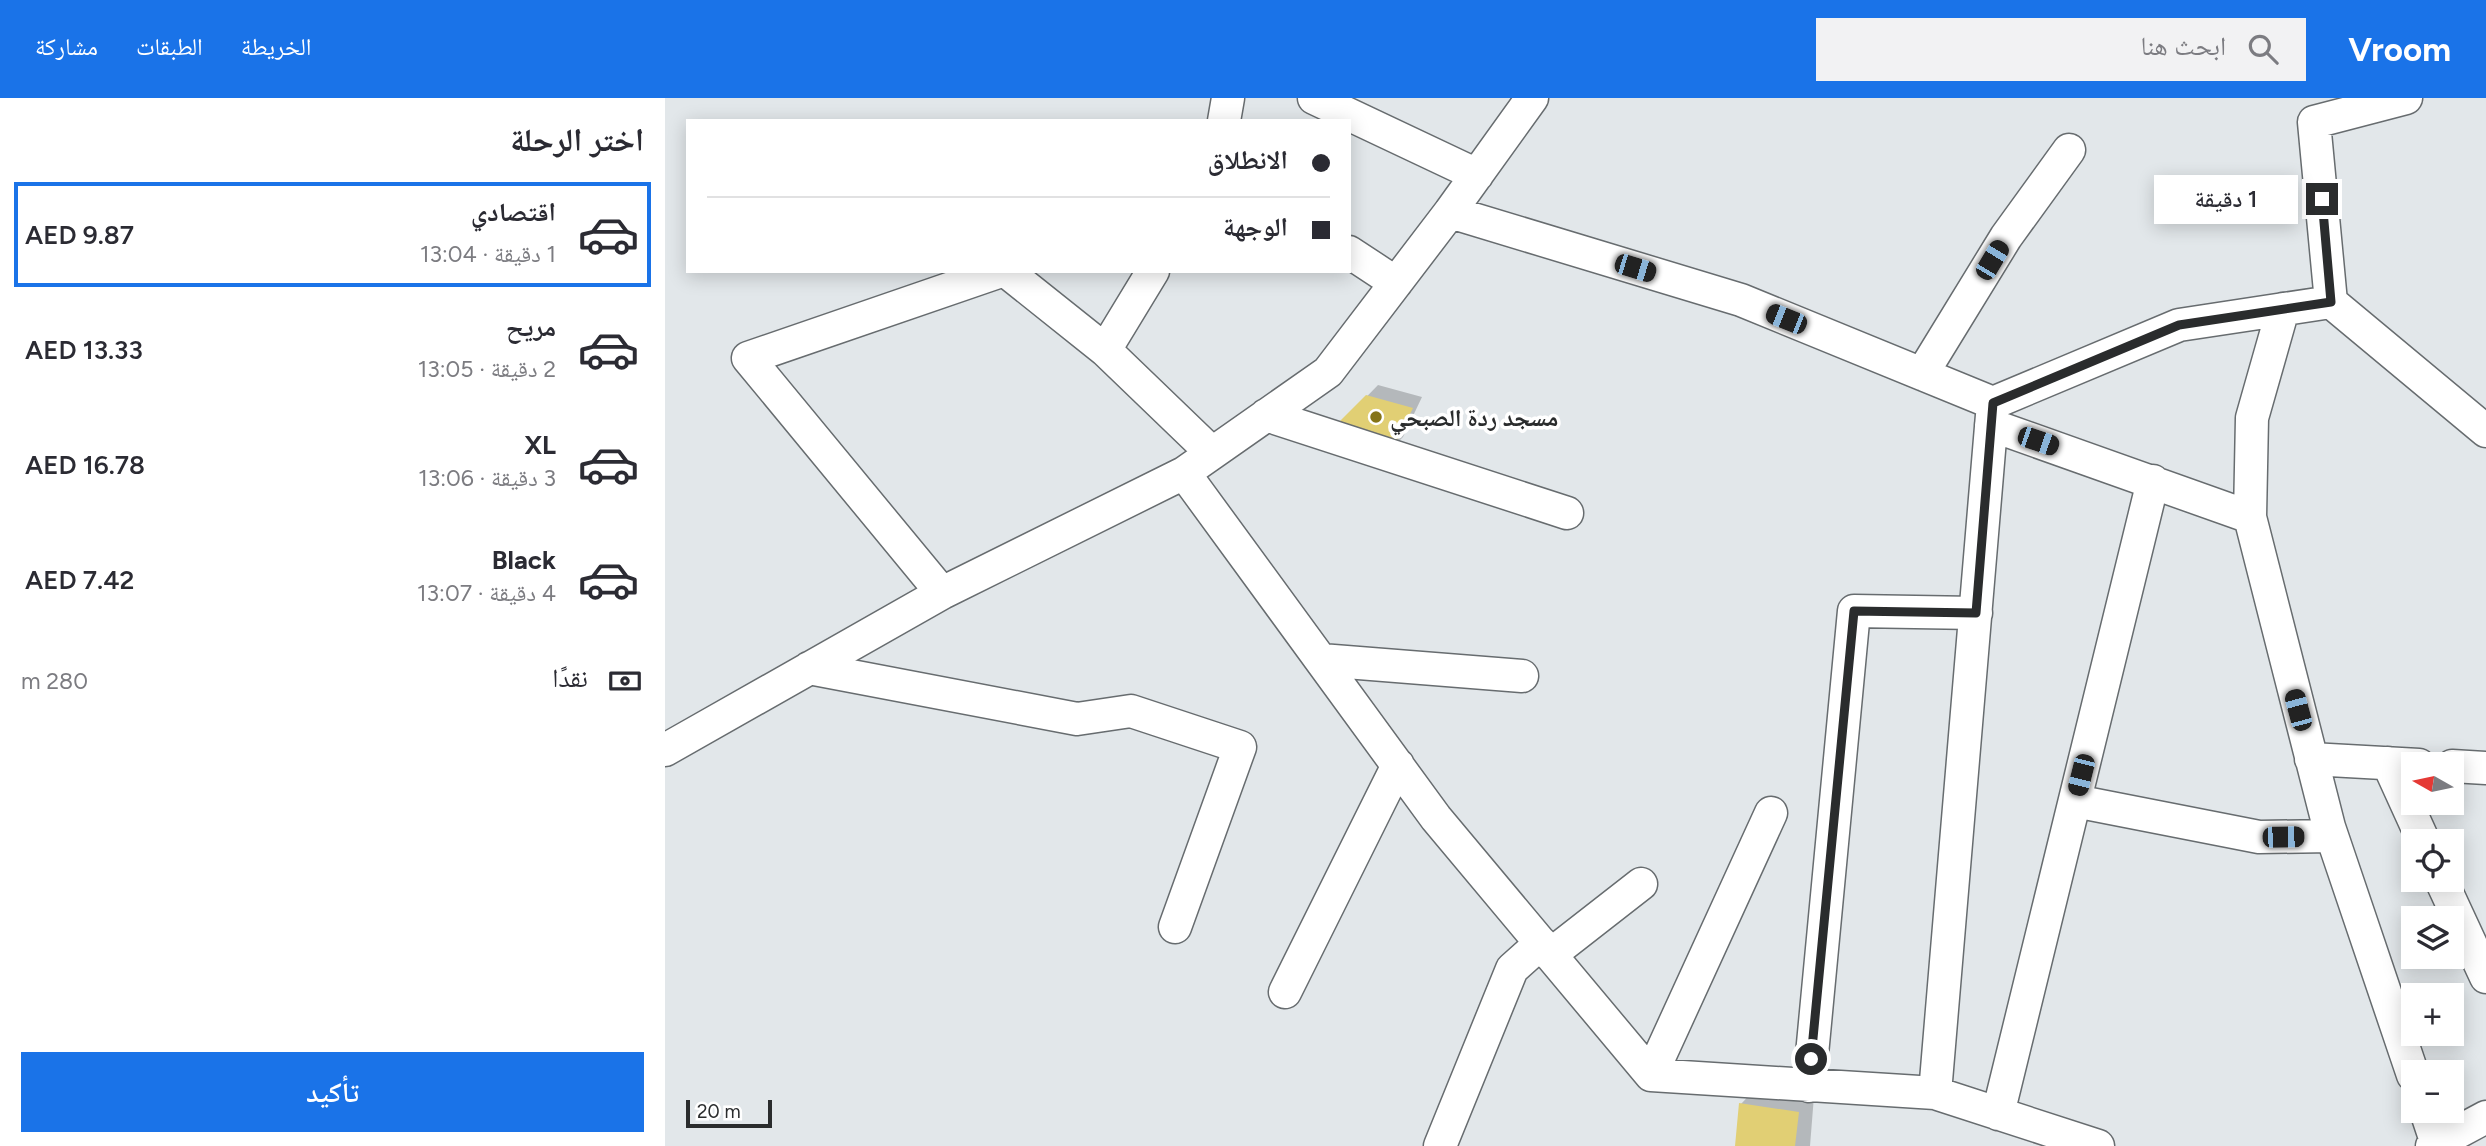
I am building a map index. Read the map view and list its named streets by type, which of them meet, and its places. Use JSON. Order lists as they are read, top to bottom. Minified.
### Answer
{"places":["مسجد ردة الصبحي"],"scale_bar":"20 m","north":"left","page":{"header":"Vroom","search":"ابحث هنا","nav":["الخريطة","الطبقات","مشاركة"],"heading":"اختر الرحلة","banner":["الانطلاق","الوجهة"],"bubble":"1 دقيقة","list":[{"name":"اقتصادي","note":"1 دقيقة · 13:04","value":"AED 9.87"},{"name":"مريح","note":"2 دقيقة · 13:05","value":"AED 13.33"},{"name":"XL","note":"3 دقيقة · 13:06","value":"AED 16.78"},{"name":"Black","note":"4 دقيقة · 13:07","value":"AED 7.42"}],"pay":["نقدًا","280 m"],"map_buttons":["+","−"],"buttons":"تأكيد","scale":"20 m"}}
